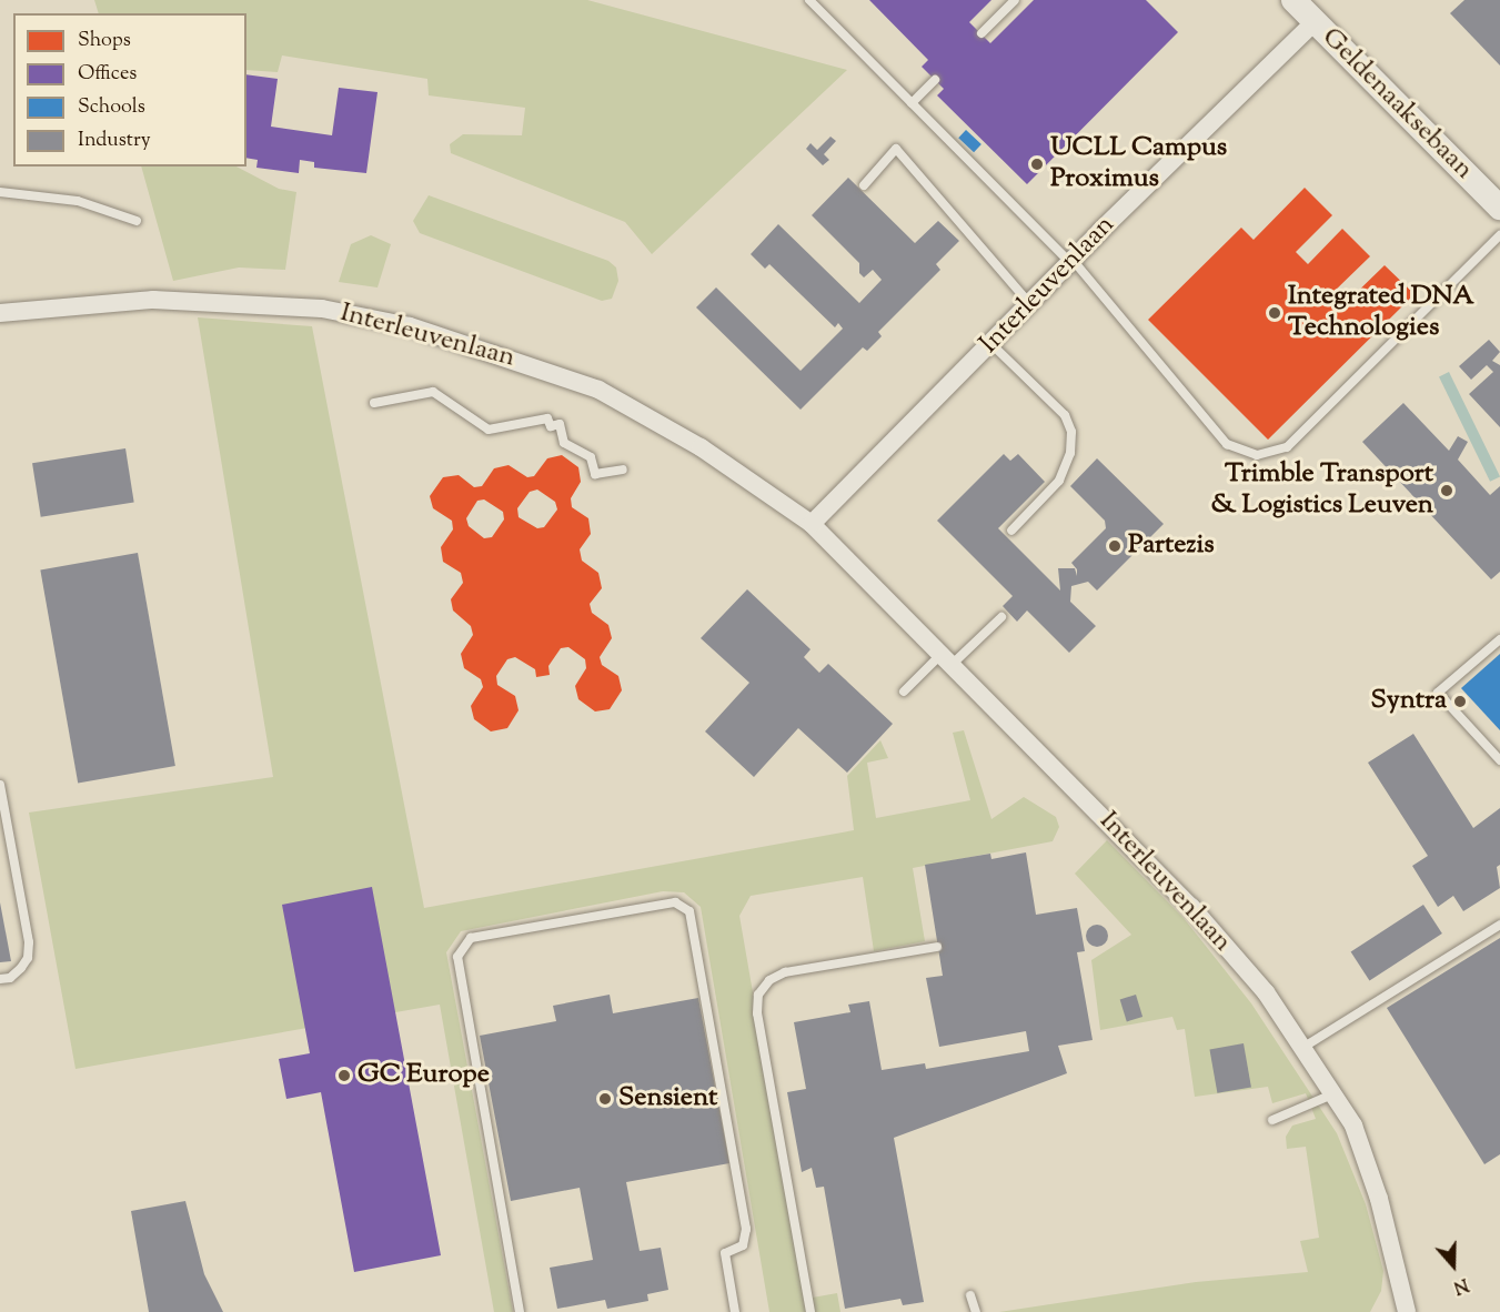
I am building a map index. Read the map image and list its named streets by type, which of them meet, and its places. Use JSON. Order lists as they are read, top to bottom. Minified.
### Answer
{"streets":{"street":["Geldenaaksebaan","Interleuvenlaan"]},"crossings":[["Geldenaaksebaan","Interleuvenlaan"]],"places":["UCLL Campus Proximus","Integrated DNA Technologies","Trimble Transport & Logistics Leuven","Partezis","Syntra","GC Europe","Sensient"],"legend":["Shops","Offices","Schools","Industry"],"north":"bottom"}
